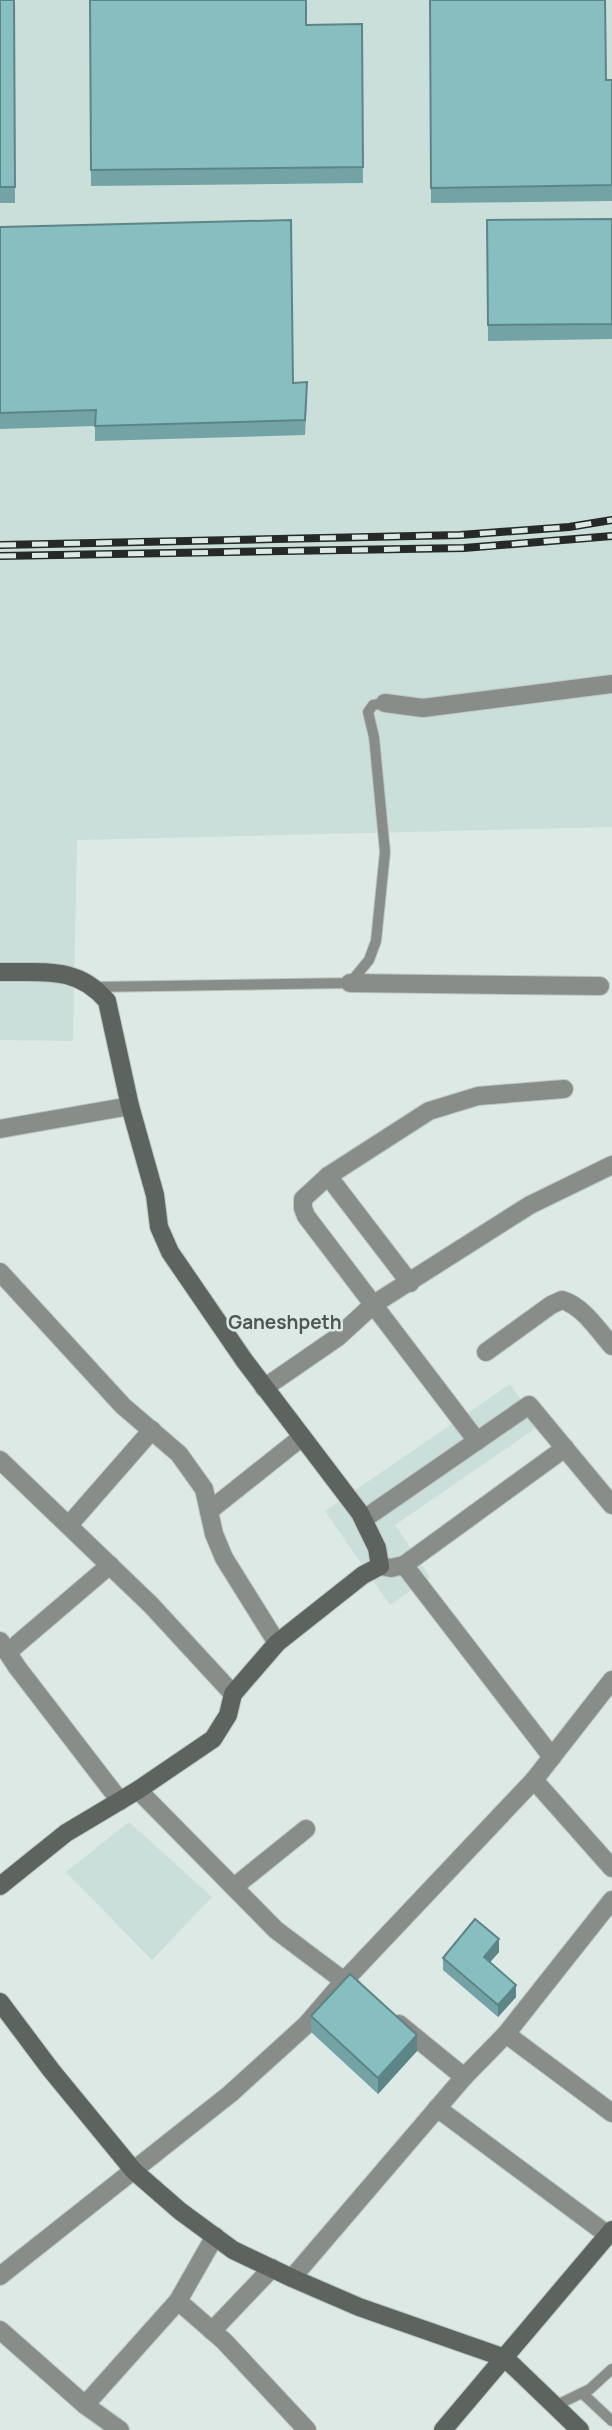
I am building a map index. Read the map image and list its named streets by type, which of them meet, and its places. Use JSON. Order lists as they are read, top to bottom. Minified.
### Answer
{"districts":["Ganeshpeth"]}
